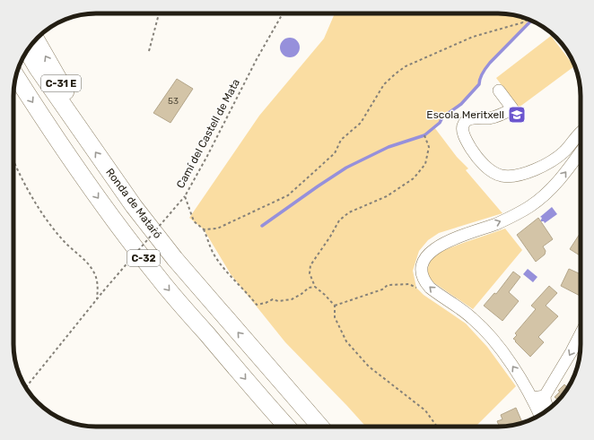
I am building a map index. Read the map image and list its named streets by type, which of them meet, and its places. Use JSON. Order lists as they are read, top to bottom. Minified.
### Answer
{"streets":{"highway":["C-31 E","Ronda de Mataró","C-32"],"path":["Camí del Castell de Mata"]},"crossings":[["C-31 E","Ronda de Mataró"]],"places":{"school or university":["Escola Meritxell"]},"house_numbers":["53"]}
